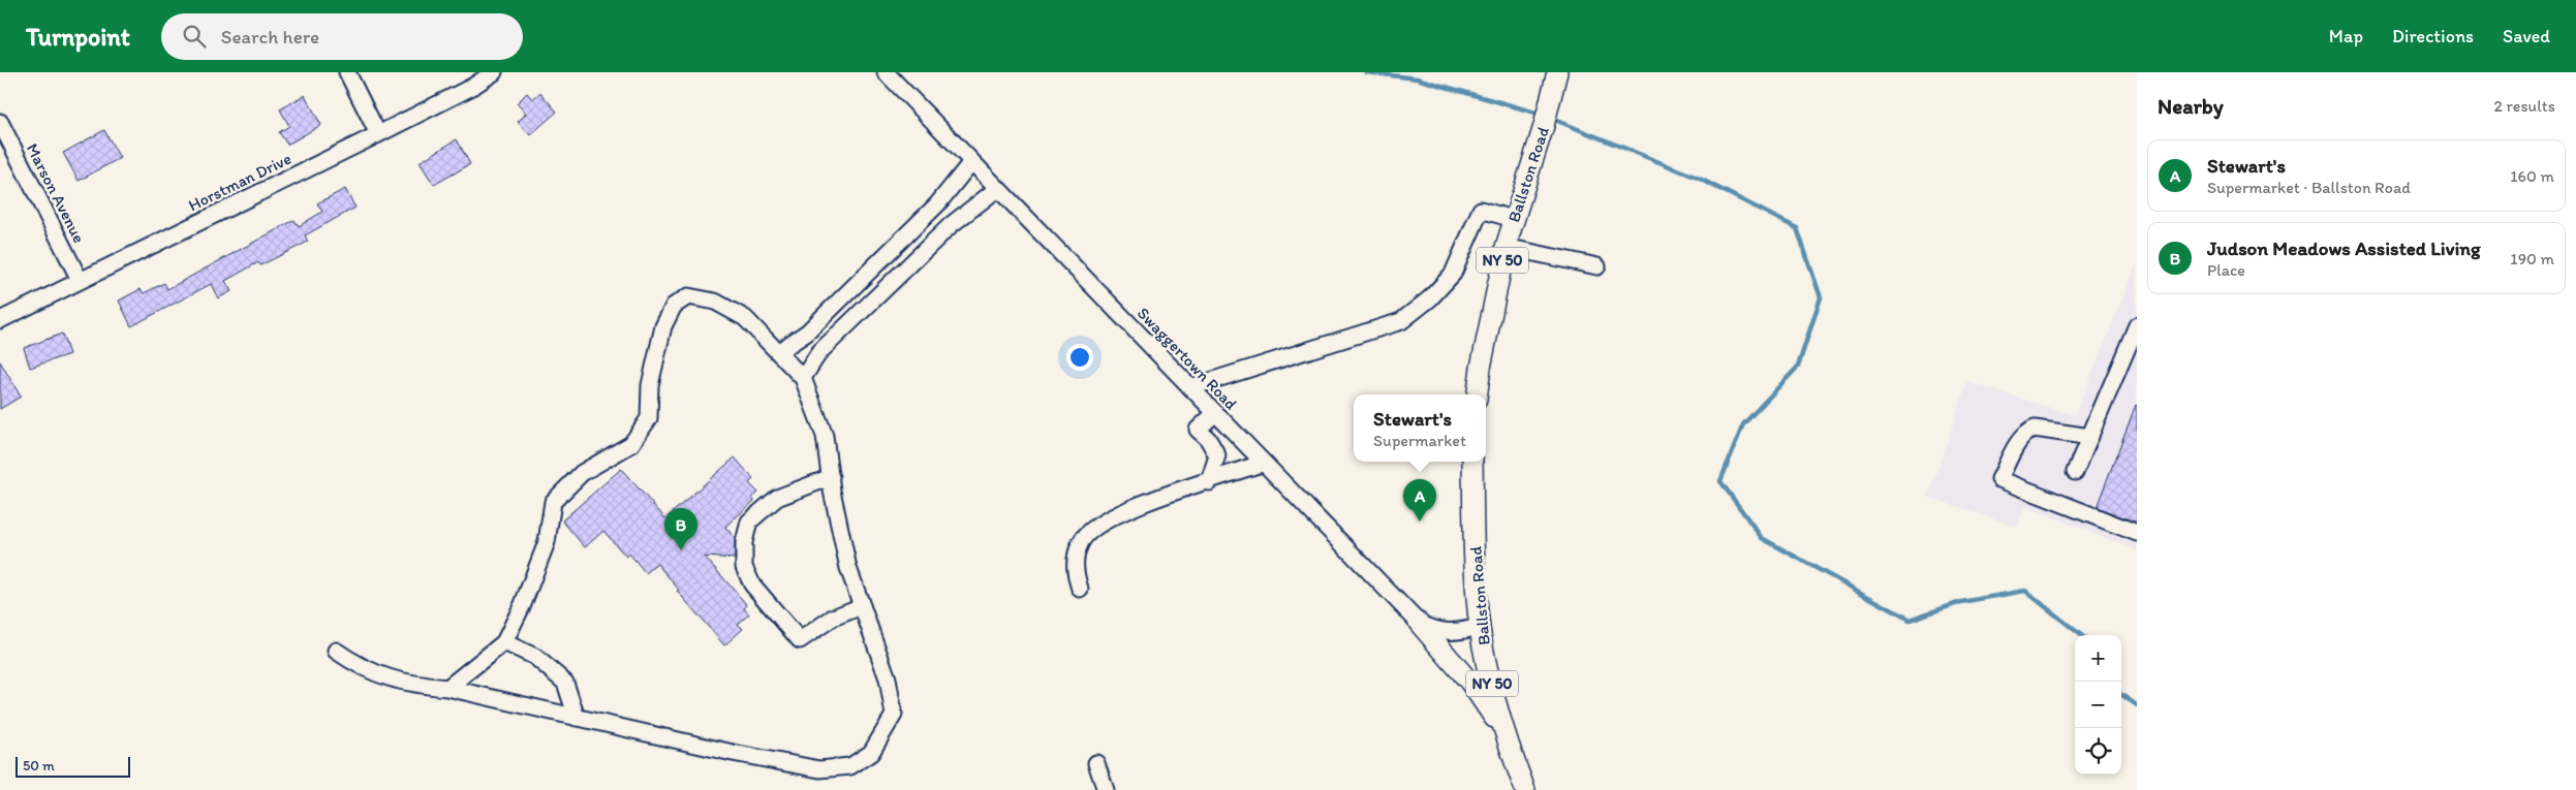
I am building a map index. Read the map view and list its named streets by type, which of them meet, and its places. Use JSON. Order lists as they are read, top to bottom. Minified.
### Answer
{"streets":{"main road":["Ballston Road","NY 50"],"street":["Horstman Drive","Marson Avenue","Swaggertown Road"]},"crossings":[["Ballston Road","Swaggertown Road"],["Horstman Drive","Marson Avenue"]],"scale_bar":"50 m","page":{"header":"Turnpoint","search":"Search here","nav":["Map","Directions","Saved"],"heading":["Nearby","2 results"],"list":[{"mark":"A","name":"Stewart's","note":"Supermarket · Ballston Road","value":"160 m"},{"mark":"B","name":"Judson Meadows Assisted Living","note":"Place","value":"190 m"}],"popup":["Stewart's","Supermarket"],"pins":["A","B"],"map_buttons":["+","−"],"scale":"50 m"}}
